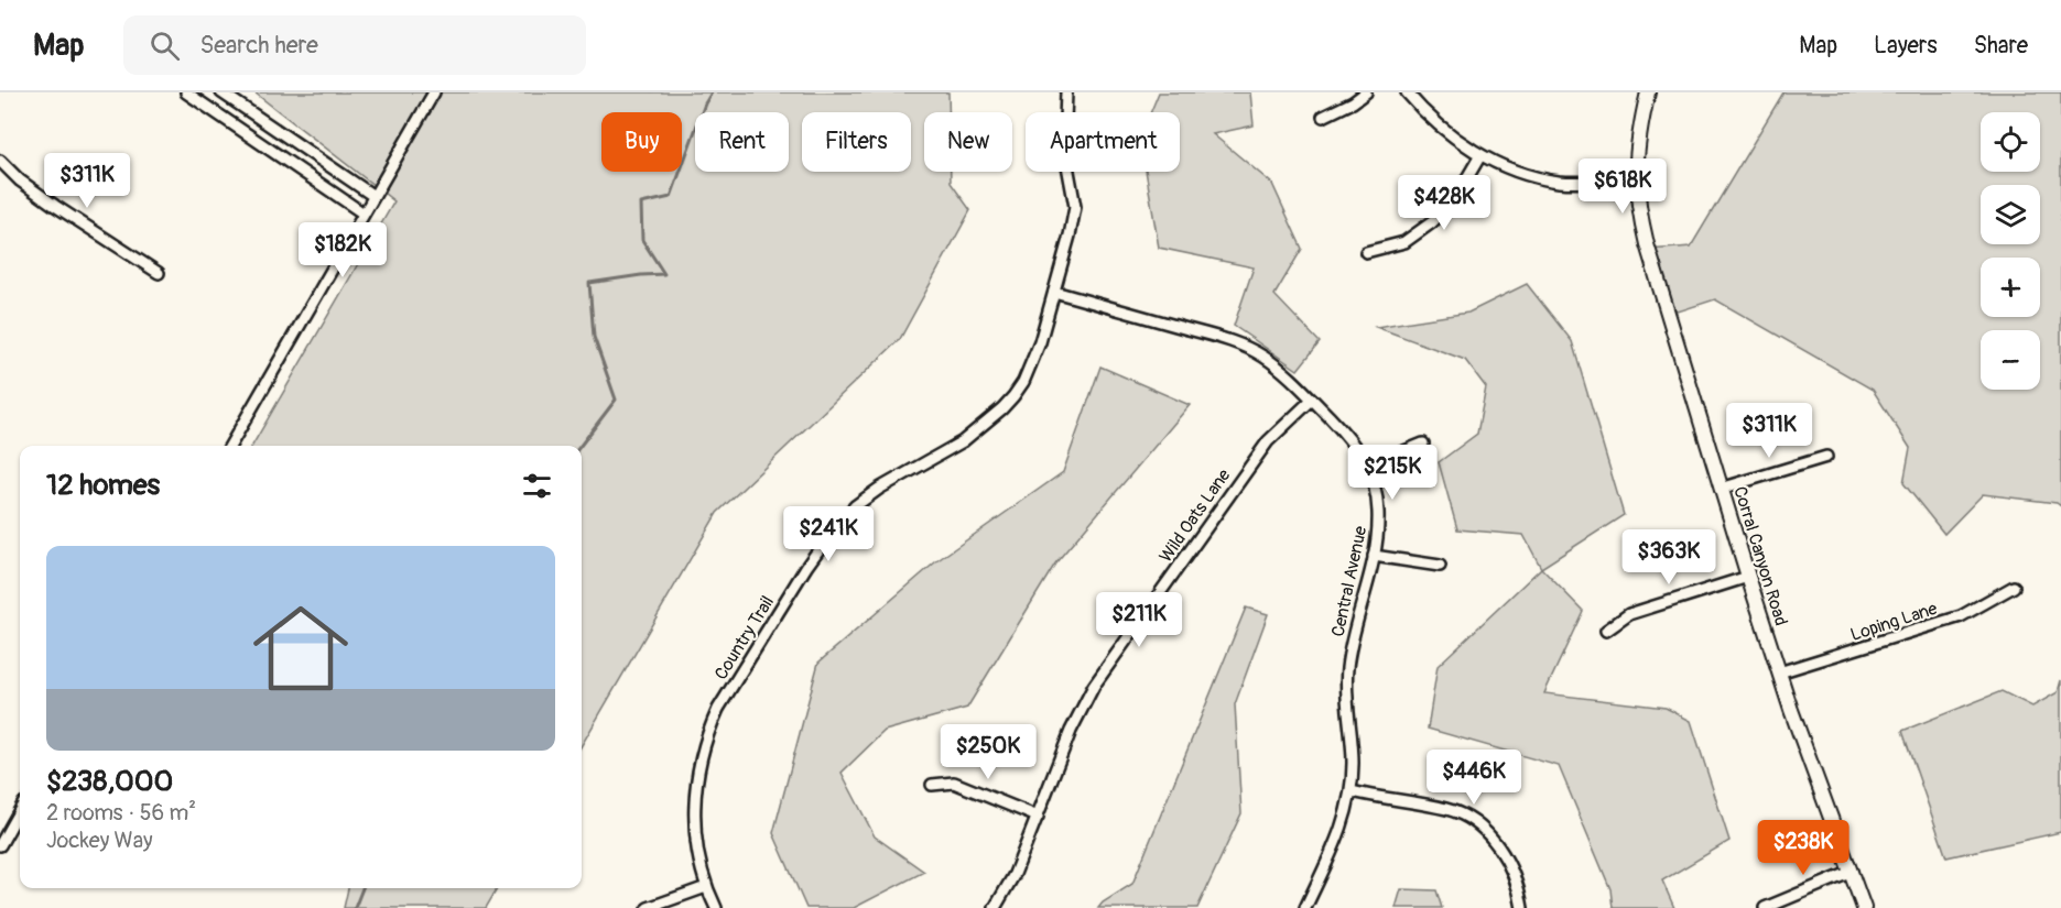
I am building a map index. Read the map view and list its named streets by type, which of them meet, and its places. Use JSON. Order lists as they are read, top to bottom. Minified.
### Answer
{"streets":{"main road":["Corral Canyon Road"],"street":["Wild Oats Lane","Central Avenue","Loping Lane","Country Trail"]},"crossings":[["Wild Oats Lane","Central Avenue"],["Corral Canyon Road","Loping Lane"],["Central Avenue","Country Trail"]],"page":{"header":"Map","search":"Search here","nav":["Map","Layers","Share"],"map_buttons":["+","−"],"chip":["Buy","Rent","Filters","New","Apartment"],"price":["$311K","$618K","$428K","$182K","$311K","$215K","$241K","$363K","$211K","$250K","$446K","$238K"],"heading":"12 homes","list":[{"name":"$238,000","note":"2 rooms · 56 m² · Jockey Way"}]}}
